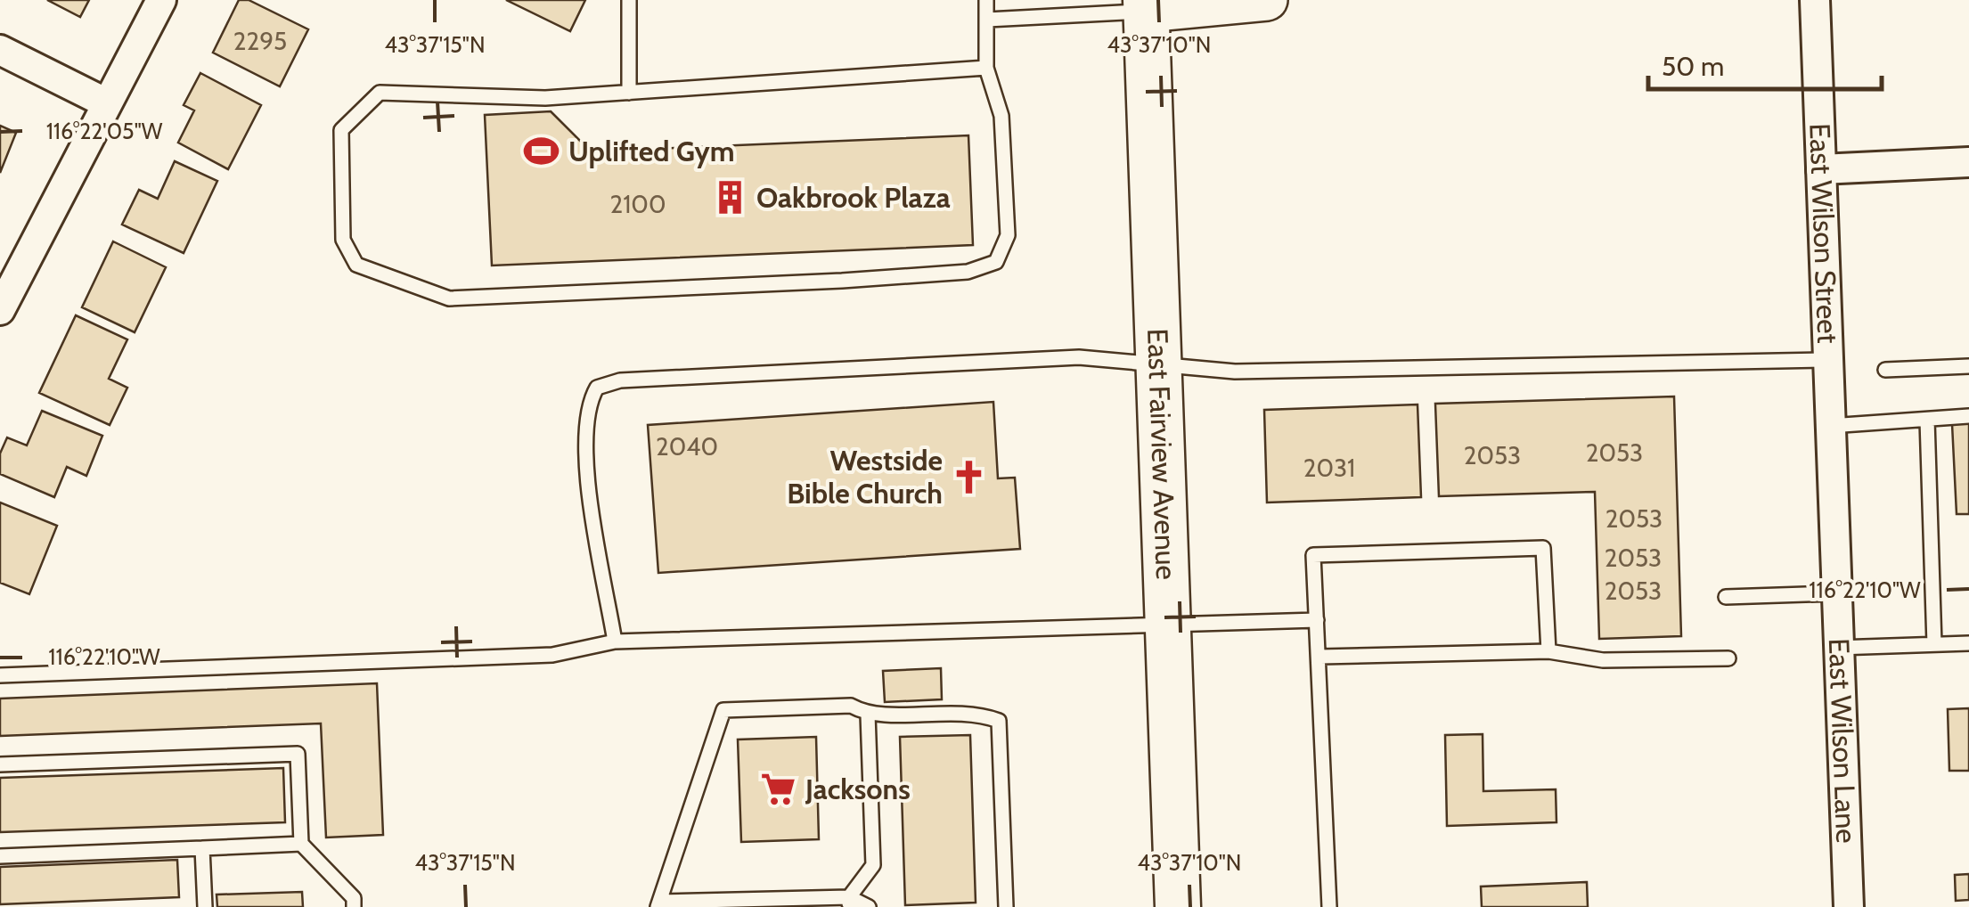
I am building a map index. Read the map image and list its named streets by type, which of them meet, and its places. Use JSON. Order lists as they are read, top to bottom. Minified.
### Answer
{"streets":{"main road":["East Fairview Avenue"],"street":["East Wilson Street","East Wilson Lane"]},"crossings":[["East Wilson Street","East Wilson Lane"]],"places":{"sports":["Uplifted Gym"],"building":["Oakbrook Plaza"],"church":["Westside Bible Church"],"supermarket":["Jacksons"]},"house_numbers":["2295","2100","2040","2053","2053","2031","2053","2053","2053"],"scale_bar":"50 m","coordinates":["43°37'15\"N","43°37'10\"N","116°22'05\"W","116°22'10\"W"]}
